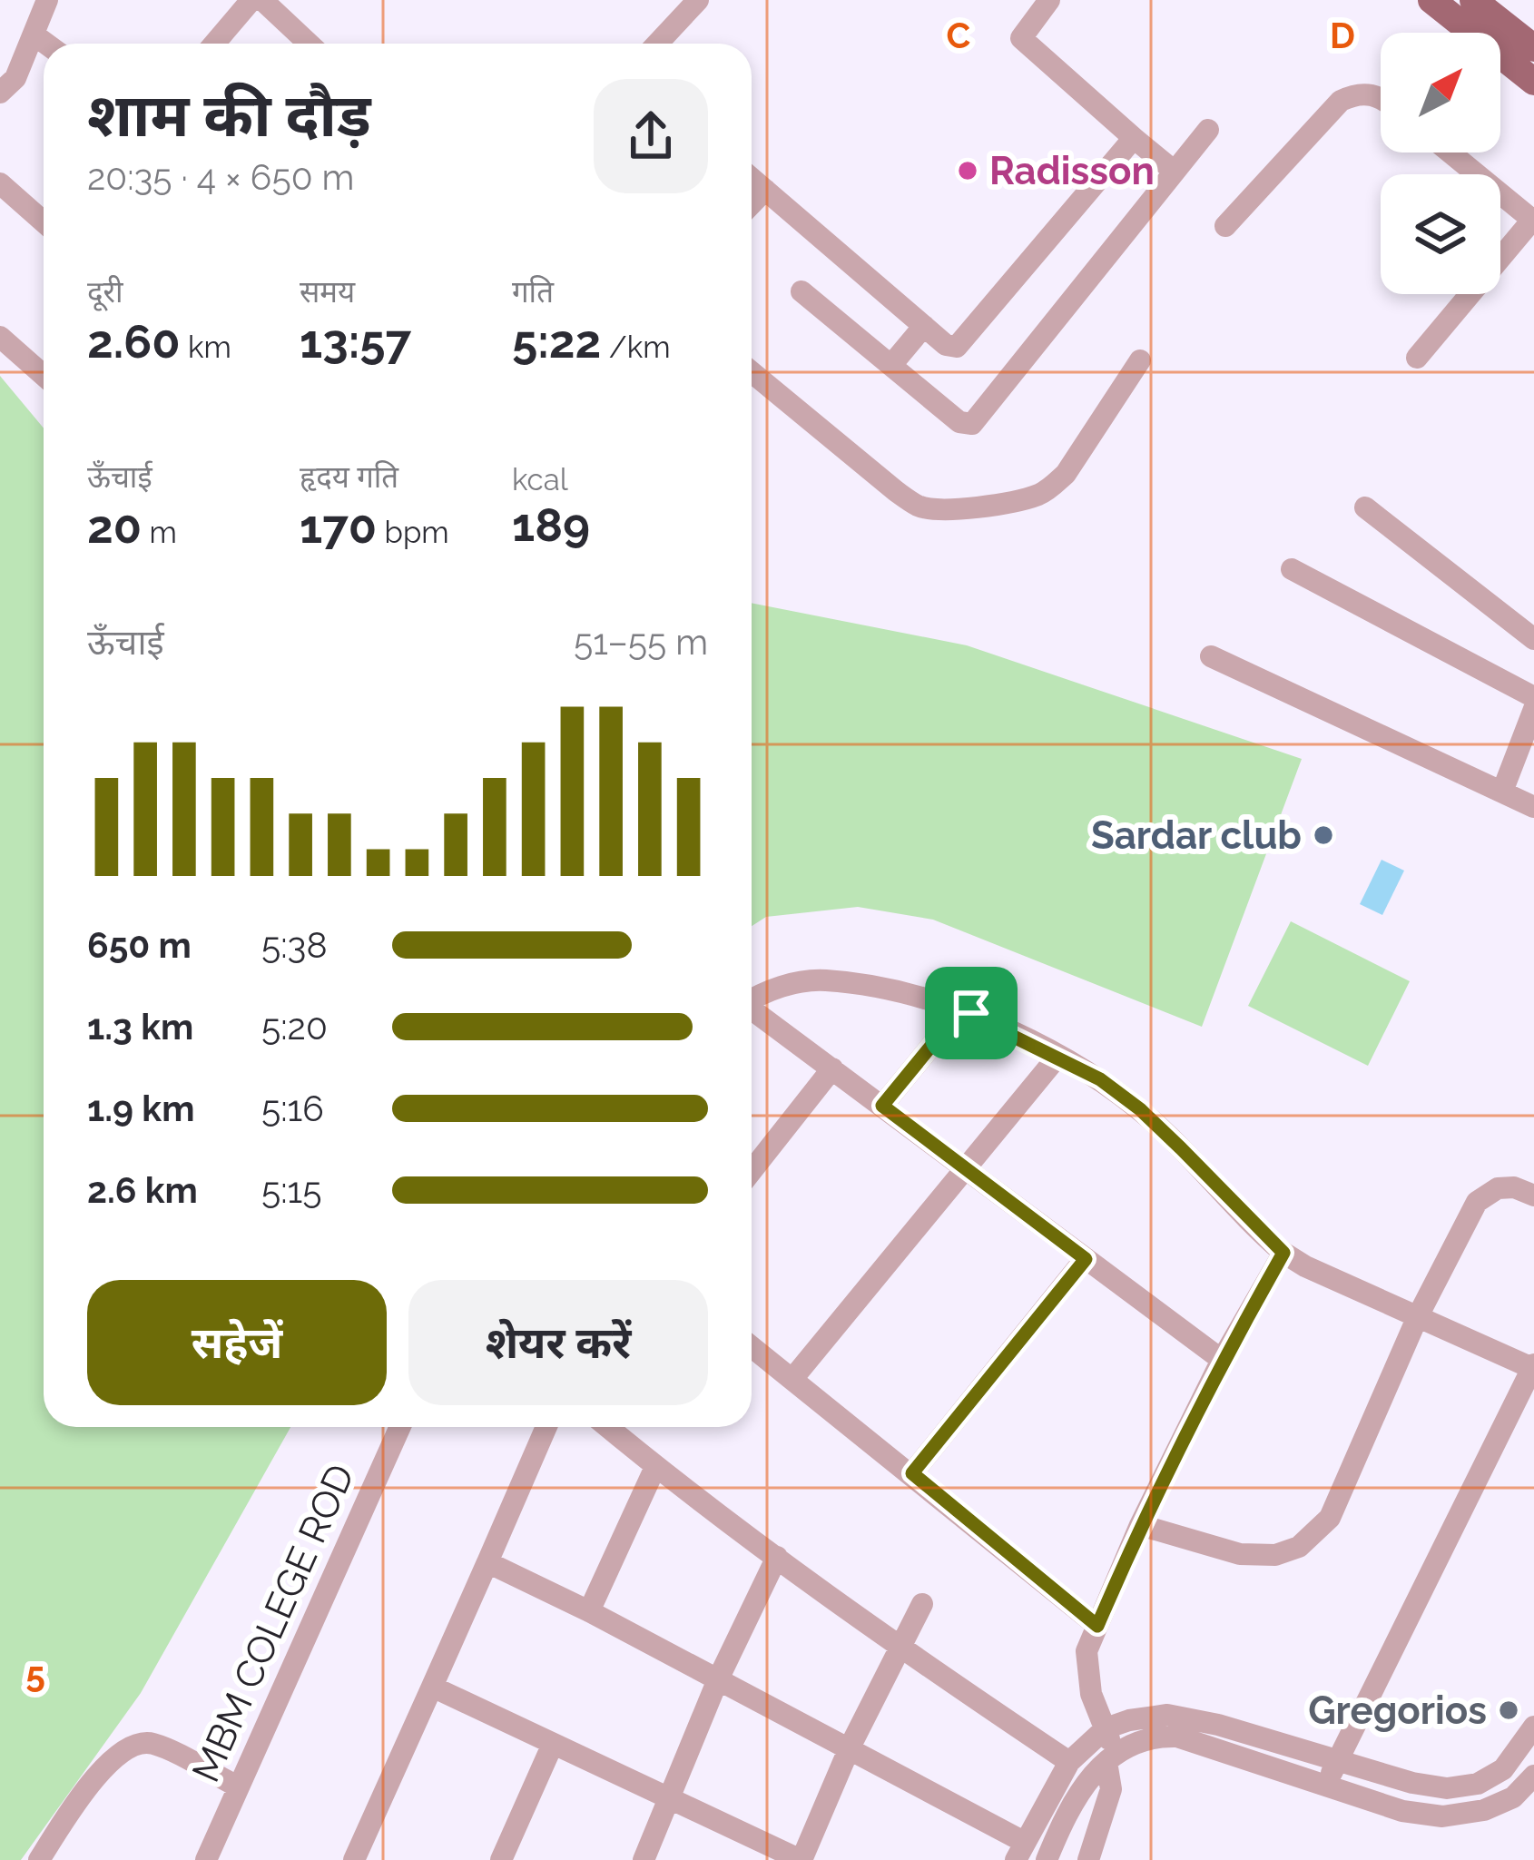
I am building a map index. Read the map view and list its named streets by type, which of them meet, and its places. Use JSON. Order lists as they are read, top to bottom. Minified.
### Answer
{"streets":{"street":["MBM COLEGE ROD"]},"places":["Radisson","Sardar club","Gregorios"],"north":"top right","page":{"heading":["शाम की दौड़","20:35 · 4 × 650 m"],"stats":[["दूरी","2.60 km"],["समय","13:57"],["गति","5:22 /km"],["ऊँचाई","20 m"],["हृदय गति","170 bpm"],["kcal","189"]],"chart":["ऊँचाई","51–55 m"],"list":[{"name":"650 m","note":"5:38"},{"name":"1.3 km","note":"5:20"},{"name":"1.9 km","note":"5:16"},{"name":"2.6 km","note":"5:15"}],"buttons":["सहेजें","शेयर करें"]},"grid":{"columns":["C","D"],"rows":["5"]}}
